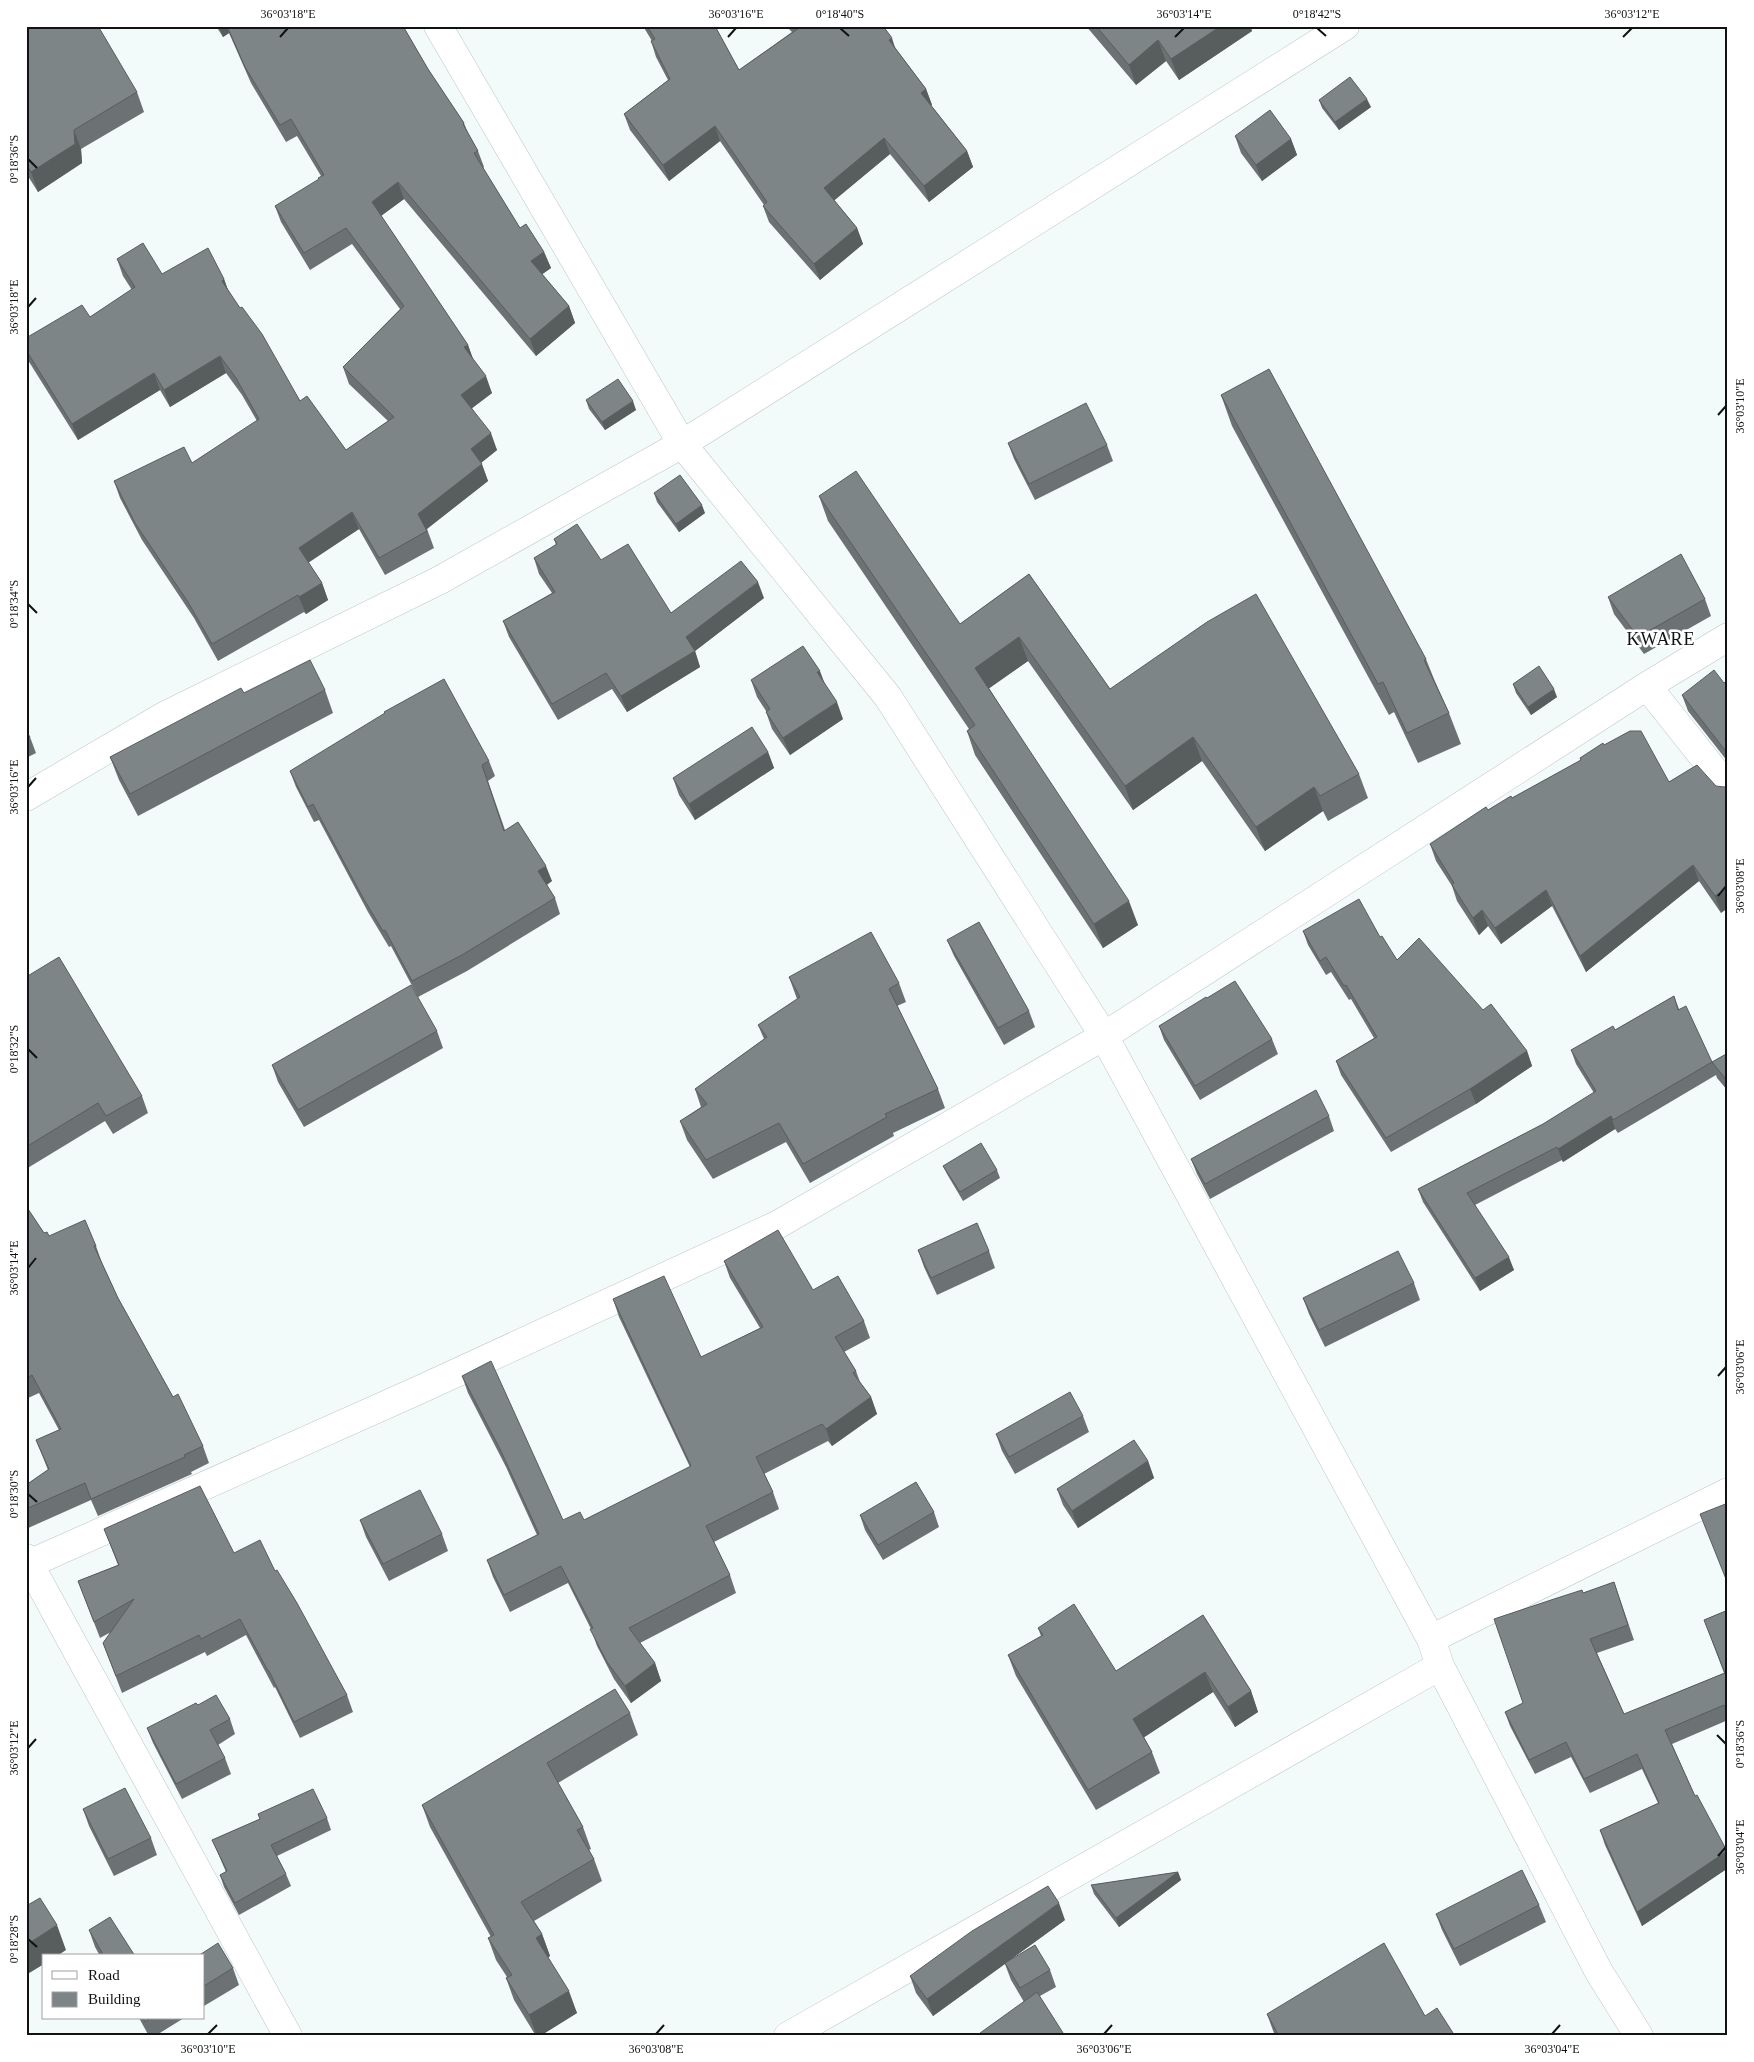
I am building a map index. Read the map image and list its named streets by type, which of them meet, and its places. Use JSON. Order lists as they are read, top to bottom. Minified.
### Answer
{"districts":["KWARE"],"legend":["Road","Building"],"coordinates":["36°03'18\"E","36°03'16\"E","0°18'40\"S","36°03'14\"E","0°18'42\"S","36°03'12\"E","0°18'36\"S","36°03'10\"E","0°18'34\"S","36°03'08\"E","0°18'32\"S","36°03'06\"E","0°18'30\"S","36°03'04\"E","0°18'28\"S"]}
